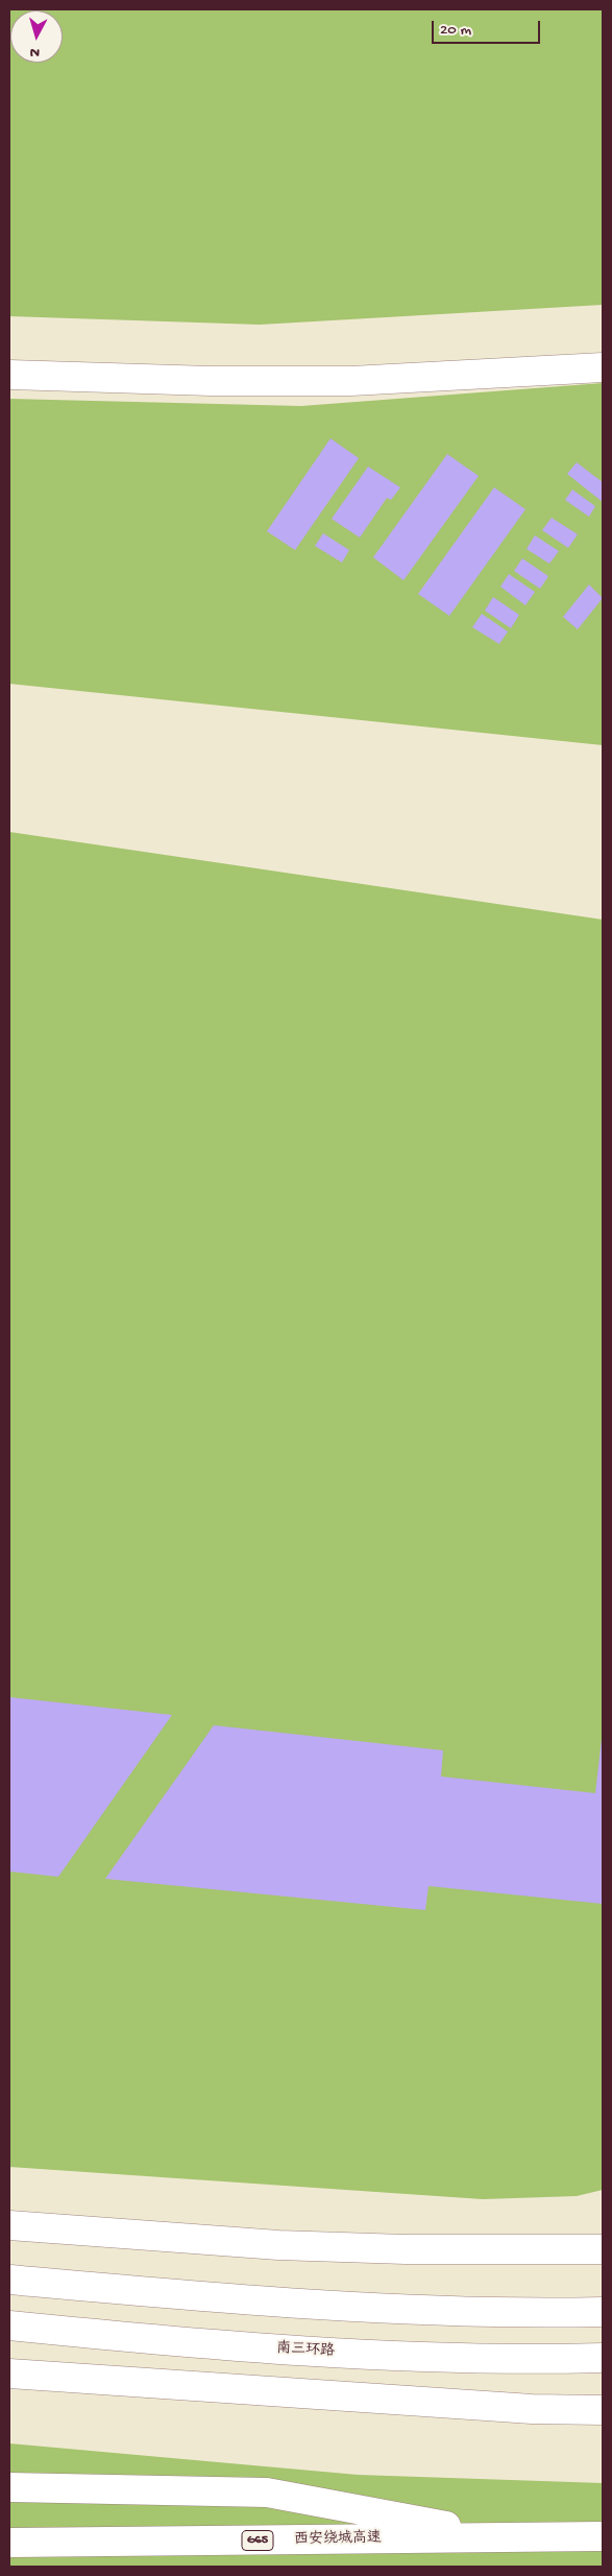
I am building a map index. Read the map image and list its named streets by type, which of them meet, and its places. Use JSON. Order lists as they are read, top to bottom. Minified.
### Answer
{"streets":{"main road":["南三环路","西安绕城高速","G65"]},"scale_bar":"20 m","north":"bottom"}
